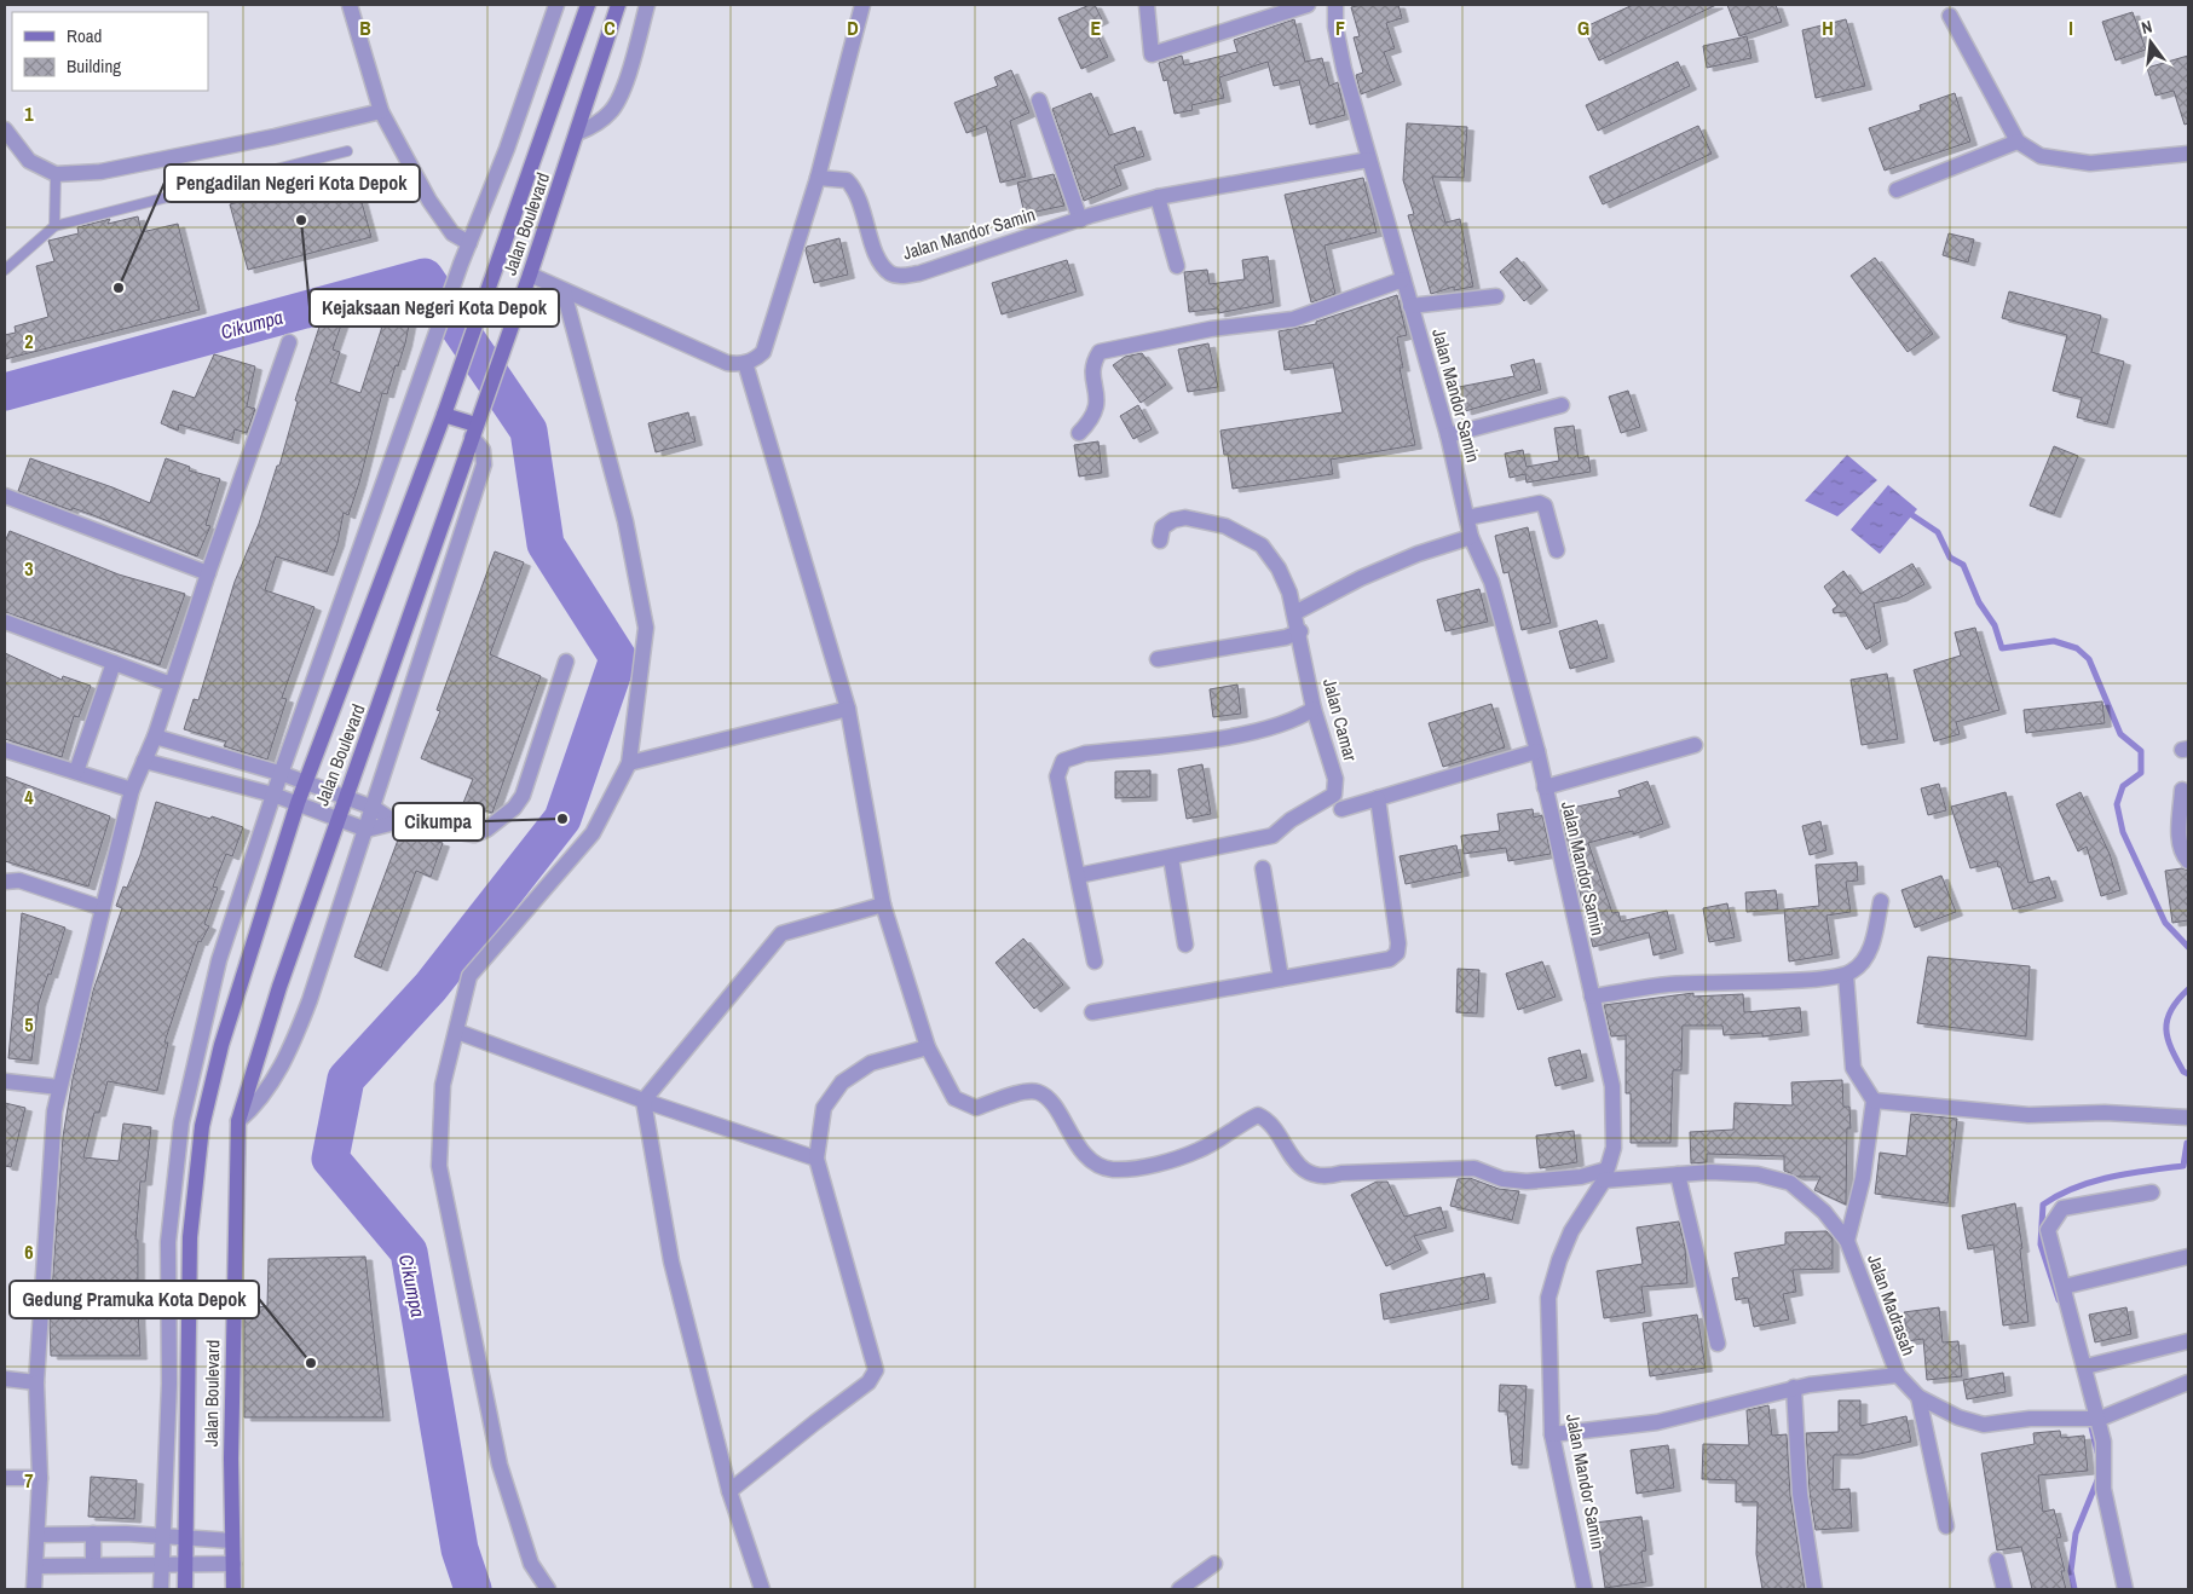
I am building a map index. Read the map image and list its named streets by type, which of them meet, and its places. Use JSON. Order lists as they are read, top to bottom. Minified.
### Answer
{"streets":{"main road":["Jalan Boulevard"],"street":["Jalan Mandor Samin","Jalan Camar","Jalan Madrasah"]},"crossings":[["Jalan Mandor Samin","Jalan Madrasah"]],"water":["Cikumpa"],"places":["Kejaksaan Negeri Kota Depok","Pengadilan Negeri Kota Depok","Cikumpa","Gedung Pramuka Kota Depok"],"legend":["Road","Building"],"north":"top","grid":{"columns":["B","C","D","E","F","G","H","I"],"rows":["1","2","3","4","5","6","7"]}}
